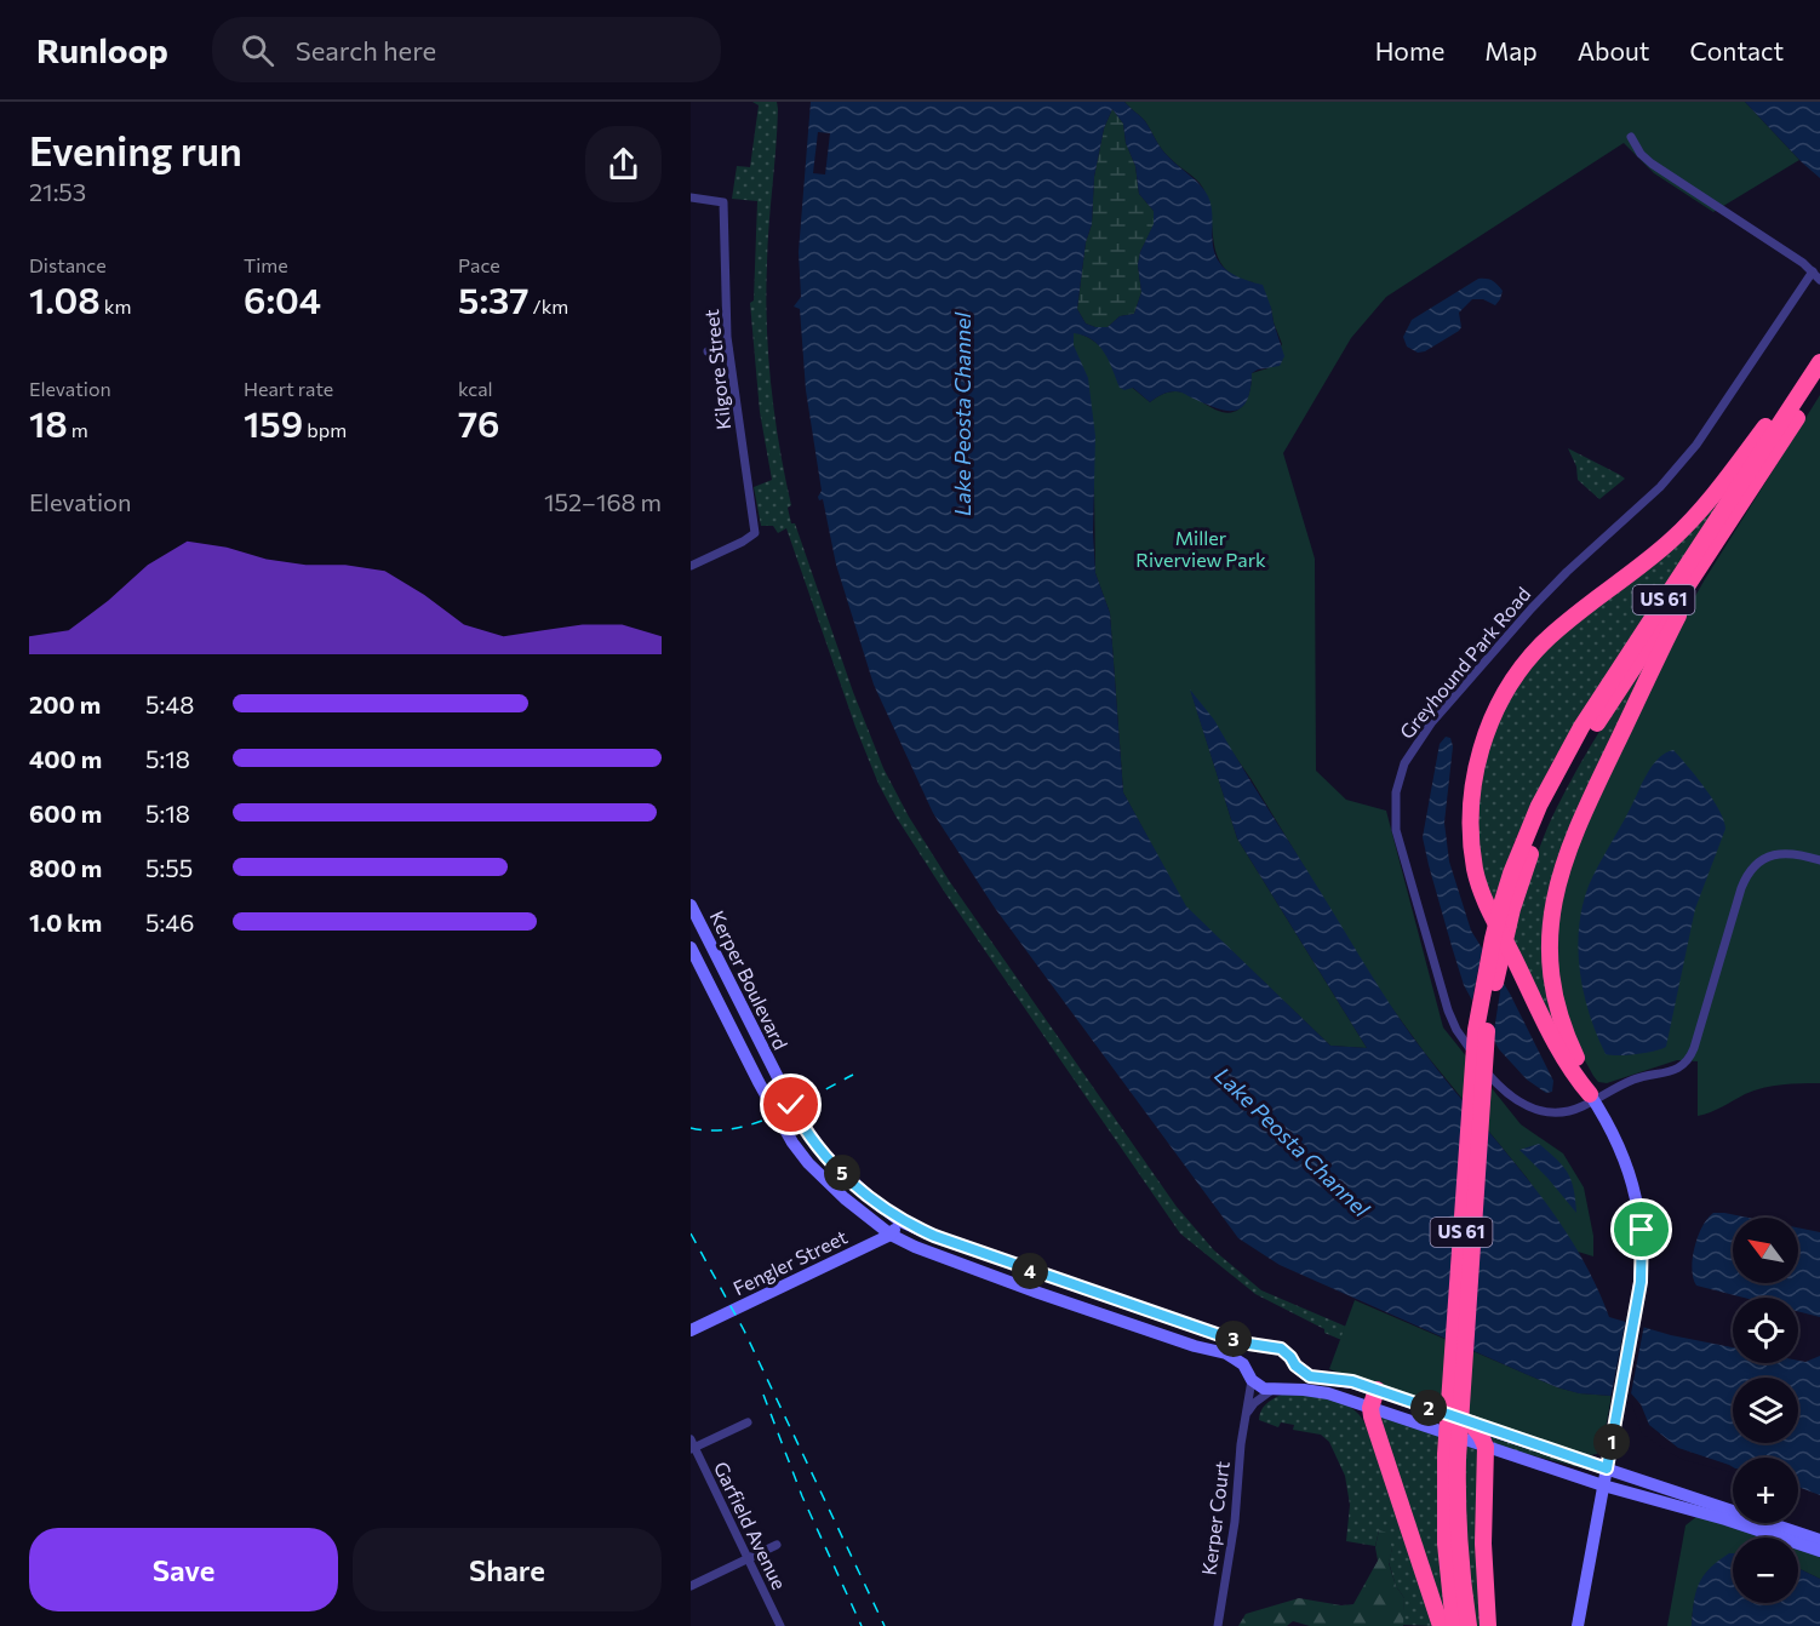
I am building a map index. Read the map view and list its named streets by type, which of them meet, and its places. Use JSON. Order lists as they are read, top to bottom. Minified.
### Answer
{"streets":{"highway":["US 61"],"main road":["Kerper Boulevard","Fengler Street"],"street":["Kilgore Street","Greyhound Park Road","Kerper Court","Garfield Avenue"]},"crossings":[["Kerper Boulevard","Fengler Street"],["Kerper Boulevard","Kerper Court"]],"water":["Lake Peosta Channel"],"parks":["Miller Riverview Park"],"north":"top left","page":{"header":"Runloop","search":"Search here","nav":["Home","Map","About","Contact"],"heading":["Evening run","21:53"],"stats":[["Distance","1.08 km"],["Time","6:04"],["Pace","5:37 /km"],["Elevation","18 m"],["Heart rate","159 bpm"],["kcal","76"]],"chart":["Elevation","152–168 m"],"list":[{"name":"200 m","note":"5:48"},{"name":"400 m","note":"5:18"},{"name":"600 m","note":"5:18"},{"name":"800 m","note":"5:55"},{"name":"1.0 km","note":"5:46"}],"pins":["5","4","3","2","1"],"map_buttons":["+","−"],"buttons":["Save","Share"]}}
